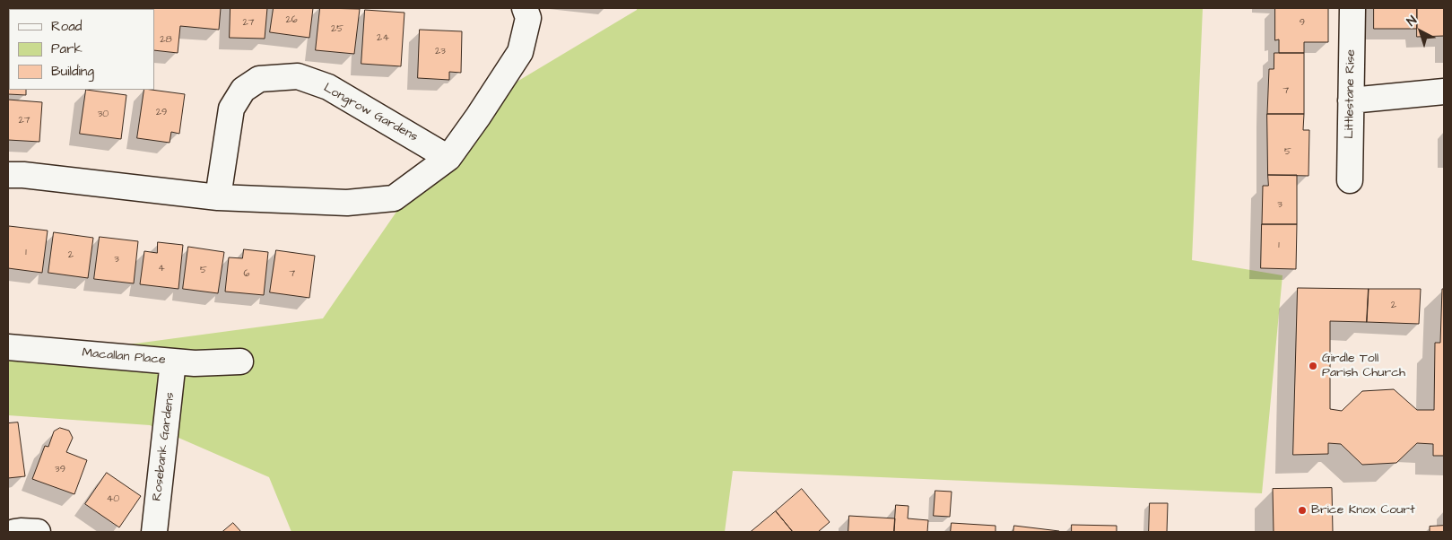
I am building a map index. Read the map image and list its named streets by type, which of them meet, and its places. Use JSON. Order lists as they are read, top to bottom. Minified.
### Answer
{"streets":{"street":["Littlestane Rise","Longrow Gardens","Macallan Place","Rosebank Gardens"]},"crossings":[["Macallan Place","Rosebank Gardens"]],"places":["Girdle Toll Parish Church","Brice Knox Court"],"house_numbers":["26","27","9","25","24","28","23","7","29","30","27","5","3","1","1","2","3","4","5","6","7","2","39","40"],"legend":["Road","Park","Building"],"north":"top left"}
